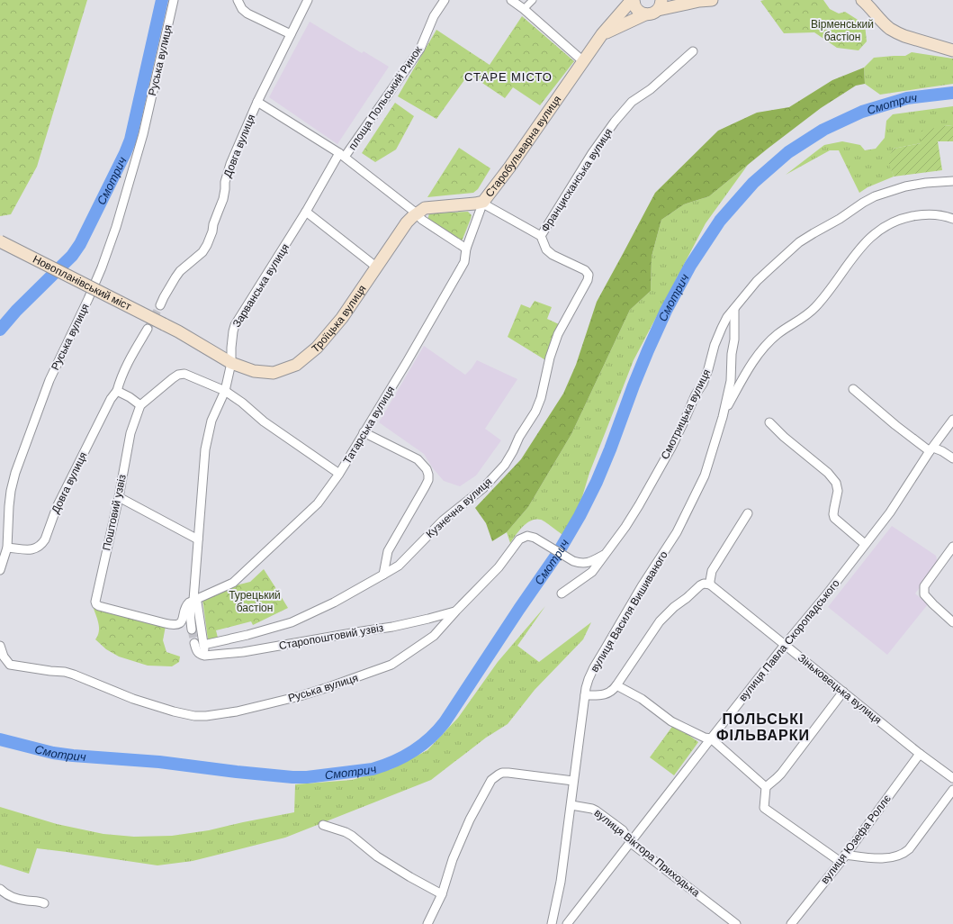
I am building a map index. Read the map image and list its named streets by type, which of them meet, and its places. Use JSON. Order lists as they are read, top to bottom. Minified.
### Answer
{"streets":{"main road":["Старобульварна вулиця","Новопланівський міст","Троїцька вулиця"],"street":["Руська вулиця","площа Польський Ринок","Довга вулиця","Францисканська вулиця","Зарванська вулиця","Смотрицька вулиця","Татарська вулиця","Кузнечна вулиця","Поштовий узвіз","вулиця Василя Вишиваного","Старопоштовий узвіз","вулиця Павла Скоропадського","Зіньковецька вулиця","вулиця Юзефа Роллє","вулиця Віктора Приходька"]},"crossings":[["Руська вулиця","Довга вулиця"],["Руська вулиця","Смотрицька вулиця"],["Руська вулиця","Старопоштовий узвіз"],["площа Польський Ринок","Довга вулиця"],["площа Польський Ринок","Старобульварна вулиця"],["площа Польський Ринок","Зарванська вулиця"],["площа Польський Ринок","Троїцька вулиця"],["площа Польський Ринок","Татарська вулиця"],["Старобульварна вулиця","Троїцька вулиця"],["Старобульварна вулиця","Татарська вулиця"],["Францисканська вулиця","Кузнечна вулиця"],["Новопланівський міст","Зарванська вулиця"],["Новопланівський міст","Троїцька вулиця"],["Зарванська вулиця","Троїцька вулиця"],["Зарванська вулиця","Татарська вулиця"],["Зарванська вулиця","Поштовий узвіз"],["Смотрицька вулиця","вулиця Василя Вишиваного"],["Татарська вулиця","Поштовий узвіз"],["вулиця Василя Вишиваного","вулиця Віктора Приходька"],["вулиця Павла Скоропадського","Зіньковецька вулиця"],["вулиця Павла Скоропадського","вулиця Віктора Приходька"],["Зіньковецька вулиця","вулиця Юзефа Роллє"]],"districts":["СТАРЕ МІСТО","ПОЛЬСЬКІ ФІЛЬВАРКИ"],"water":["Смотрич"],"parks":["Вірменський бастіон","Турецький бастіон"]}
